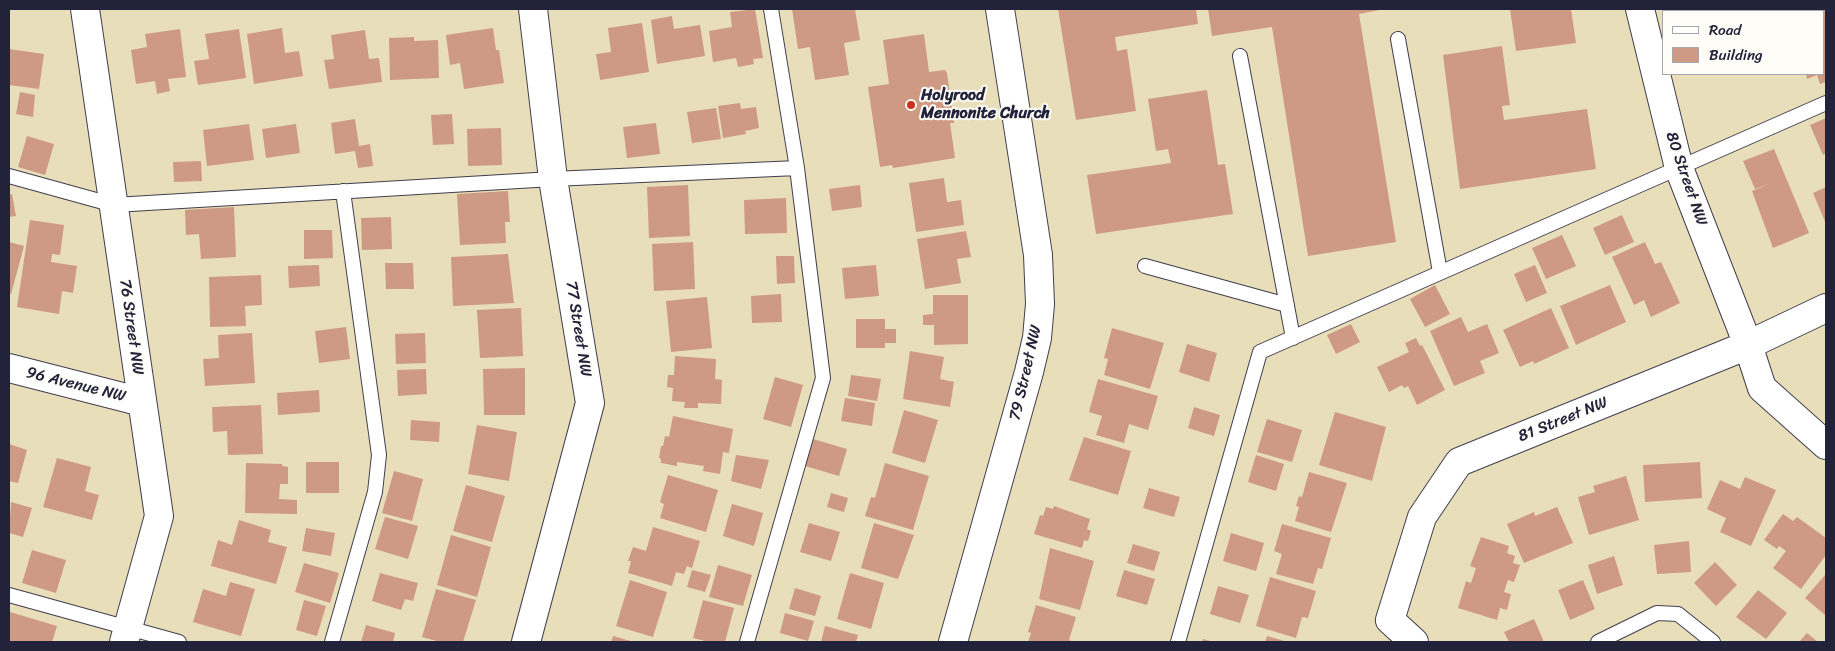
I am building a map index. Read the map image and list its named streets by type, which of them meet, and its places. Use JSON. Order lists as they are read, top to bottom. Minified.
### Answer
{"streets":{"street":["80 Street NW","76 Street NW","77 Street NW","79 Street NW","96 Avenue NW","81 Street NW"]},"crossings":[["80 Street NW","81 Street NW"],["76 Street NW","96 Avenue NW"]],"places":["Holyrood Mennonite Church"],"legend":["Road","Building"]}
